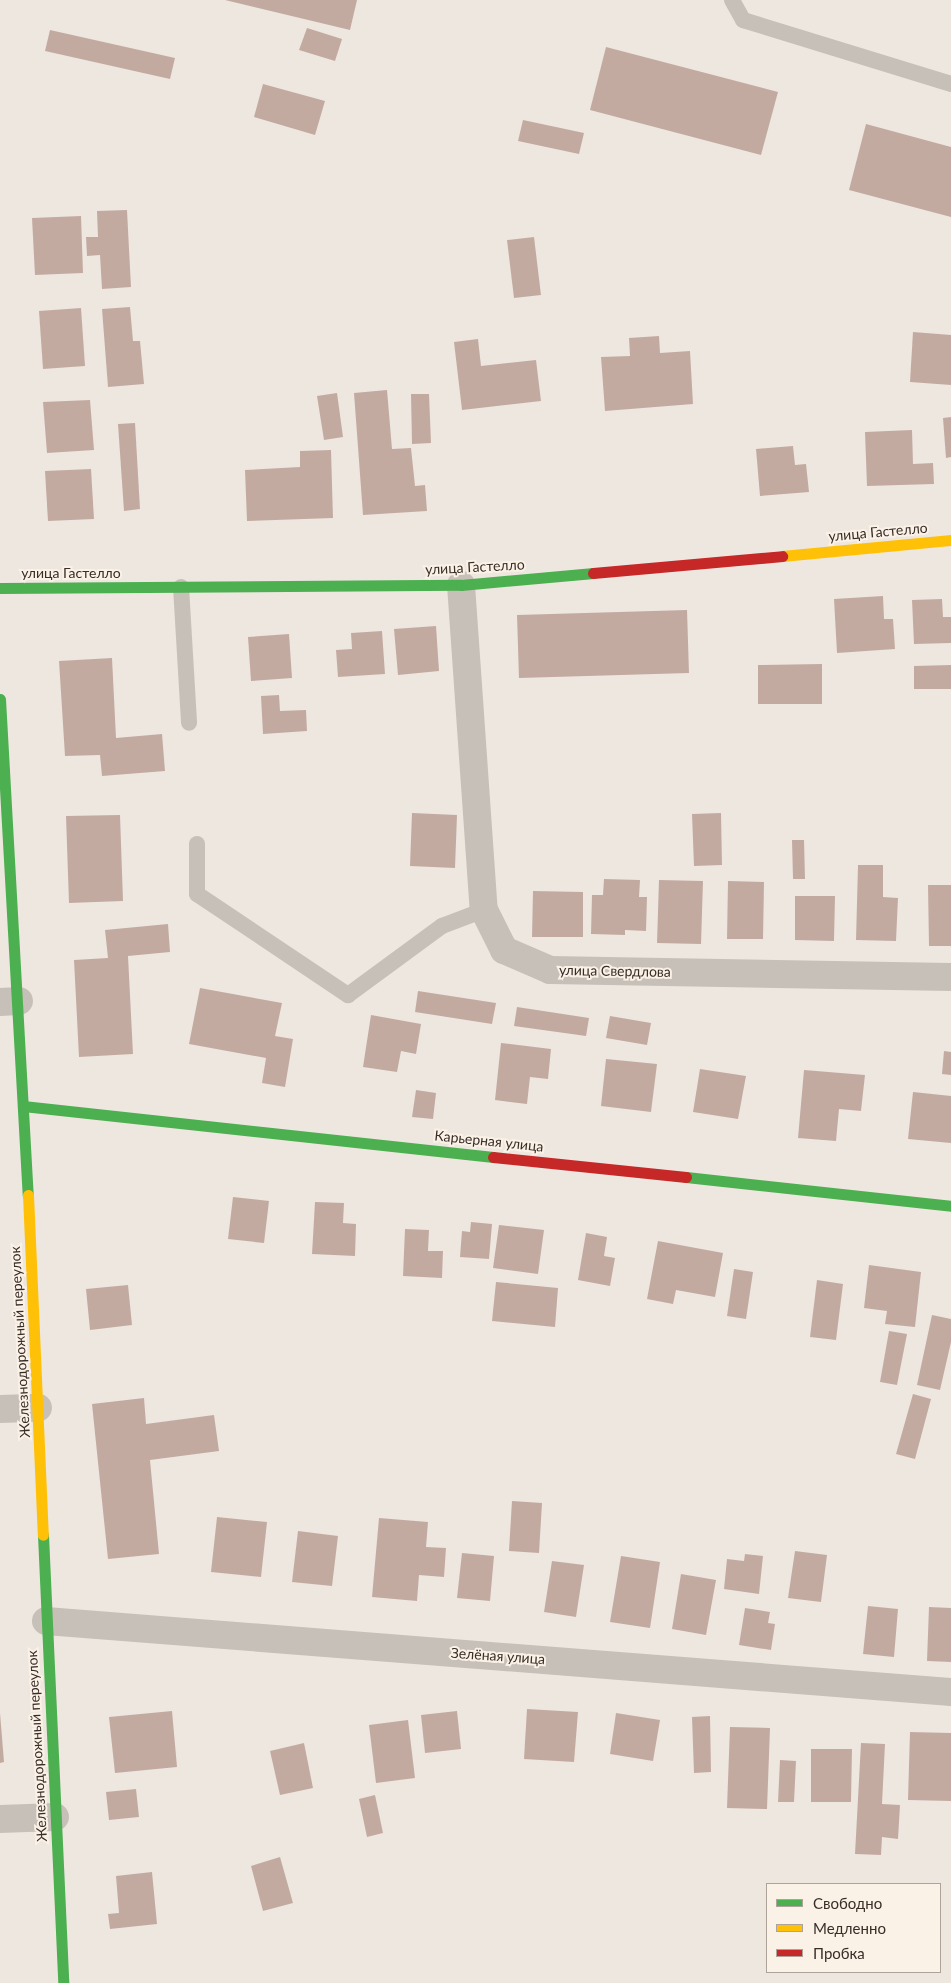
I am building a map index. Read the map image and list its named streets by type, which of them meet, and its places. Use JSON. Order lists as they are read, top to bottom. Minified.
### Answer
{"streets":{"street":["улица Гастелло","улица Свердлова","Карьерная улица","Железнодорожный переулок","Зелёная улица"]},"crossings":[["улица Гастелло","улица Свердлова"],["Карьерная улица","Железнодорожный переулок"],["Железнодорожный переулок","Зелёная улица"]],"legend":["Свободно","Медленно","Пробка"]}
